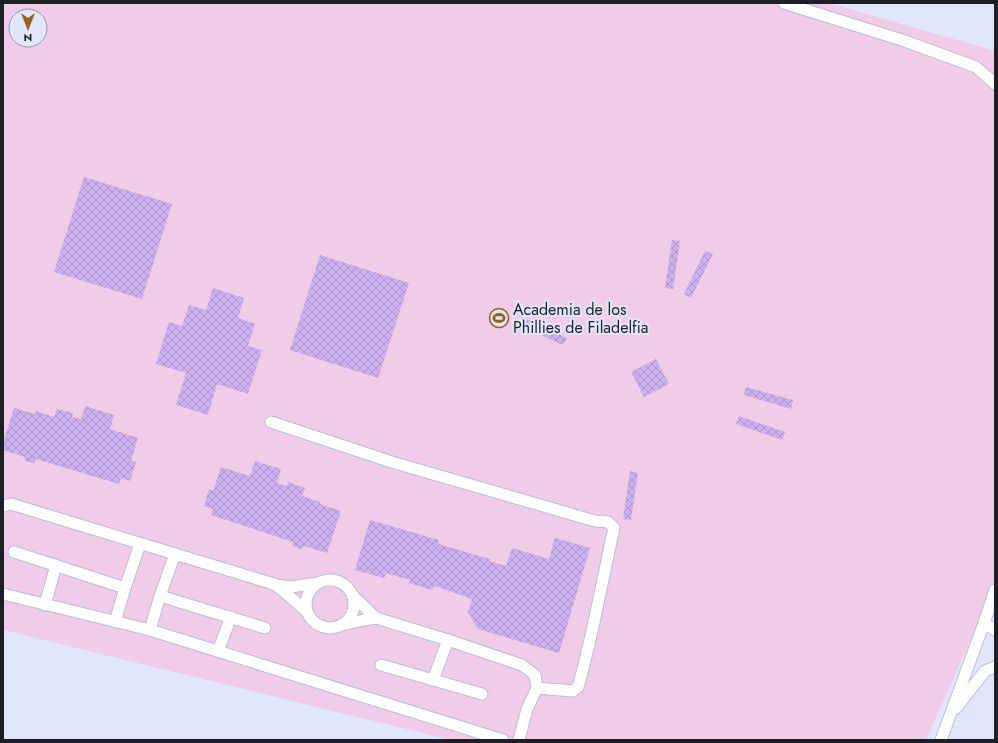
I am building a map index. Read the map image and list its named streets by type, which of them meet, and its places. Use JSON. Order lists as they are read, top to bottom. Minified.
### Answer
{"places":{"sports":["Academia de los Phillies de Filadelfia"]},"north":"bottom"}
